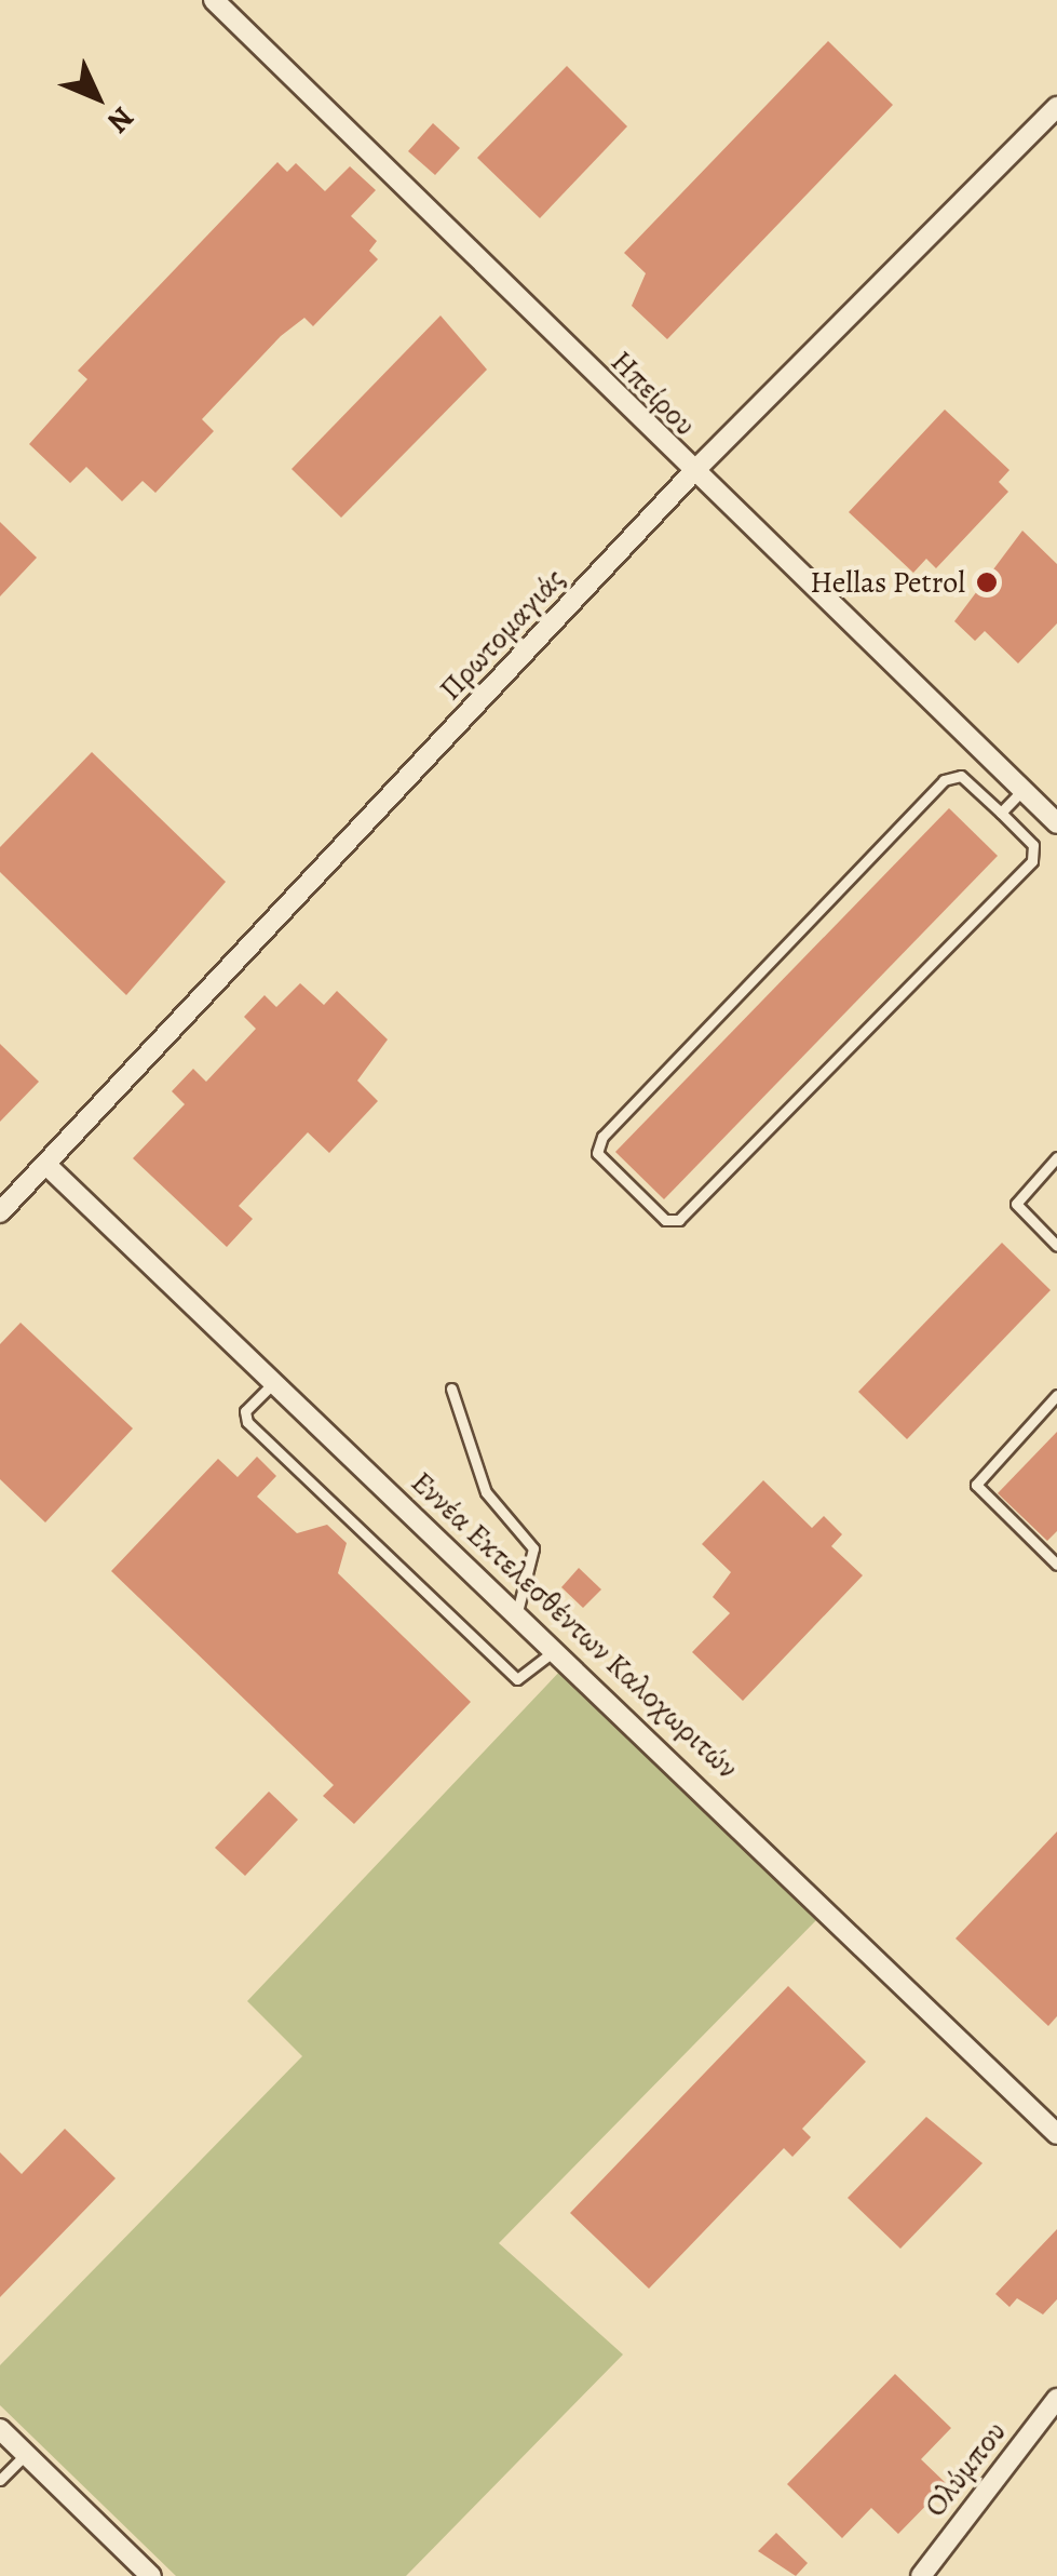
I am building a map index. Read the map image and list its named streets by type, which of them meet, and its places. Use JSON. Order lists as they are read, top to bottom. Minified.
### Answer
{"streets":{"street":["Ηπείρου","Πρωτομαγιάς","Εννέα Εκτελεσθέντων Καλοχωριτών","Ολύμπου"]},"crossings":[["Ηπείρου","Πρωτομαγιάς"],["Πρωτομαγιάς","Εννέα Εκτελεσθέντων Καλοχωριτών"]],"places":["Hellas Petrol"],"north":"bottom right"}
